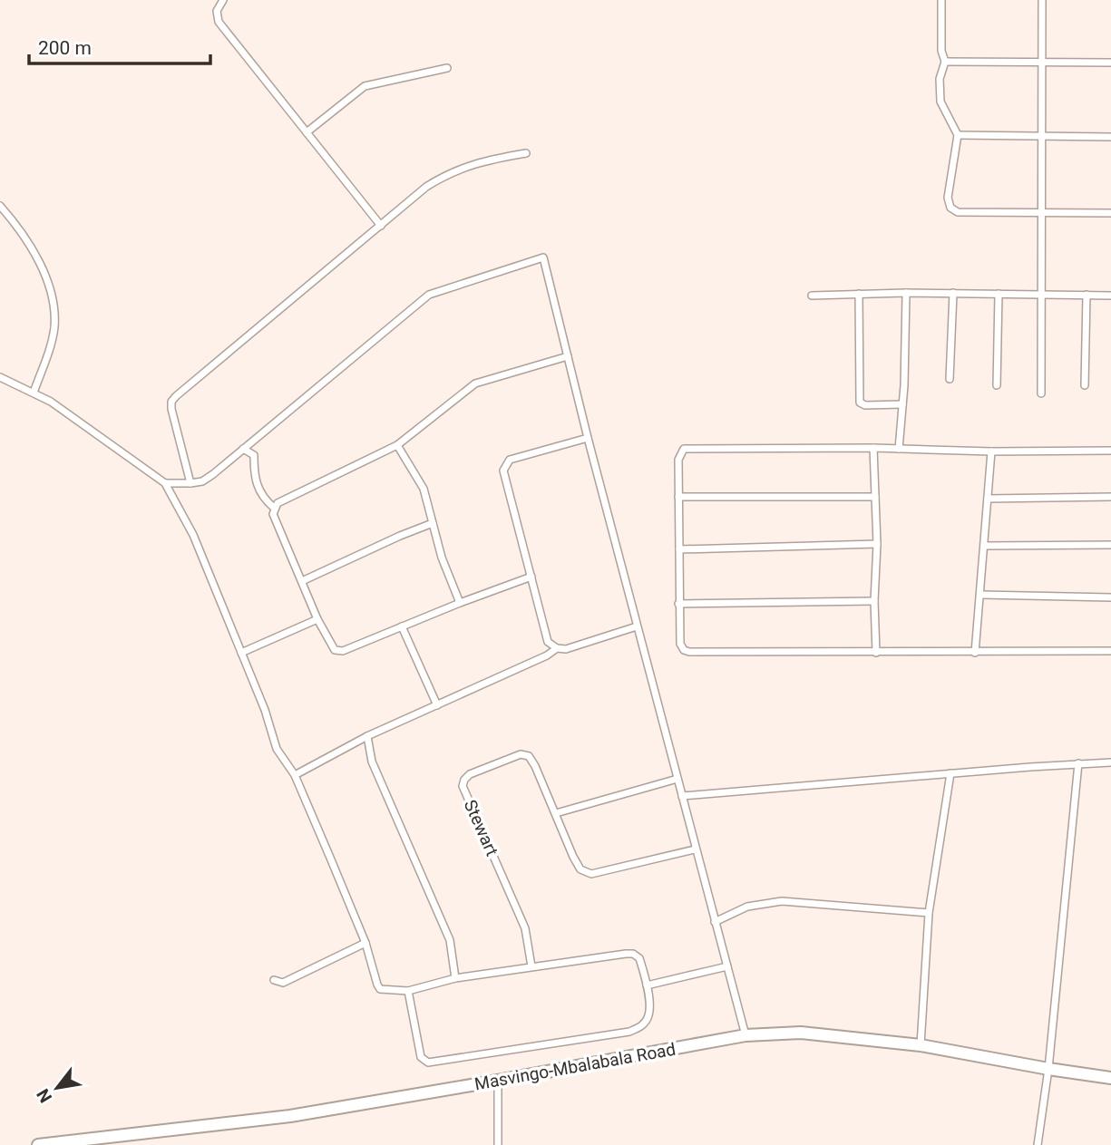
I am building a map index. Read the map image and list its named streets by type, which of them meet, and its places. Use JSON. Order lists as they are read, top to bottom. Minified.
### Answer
{"streets":{"highway":["Masvingo-Mbalabala Road"],"street":["Stewart"]},"scale_bar":"200 m","north":"bottom left"}
